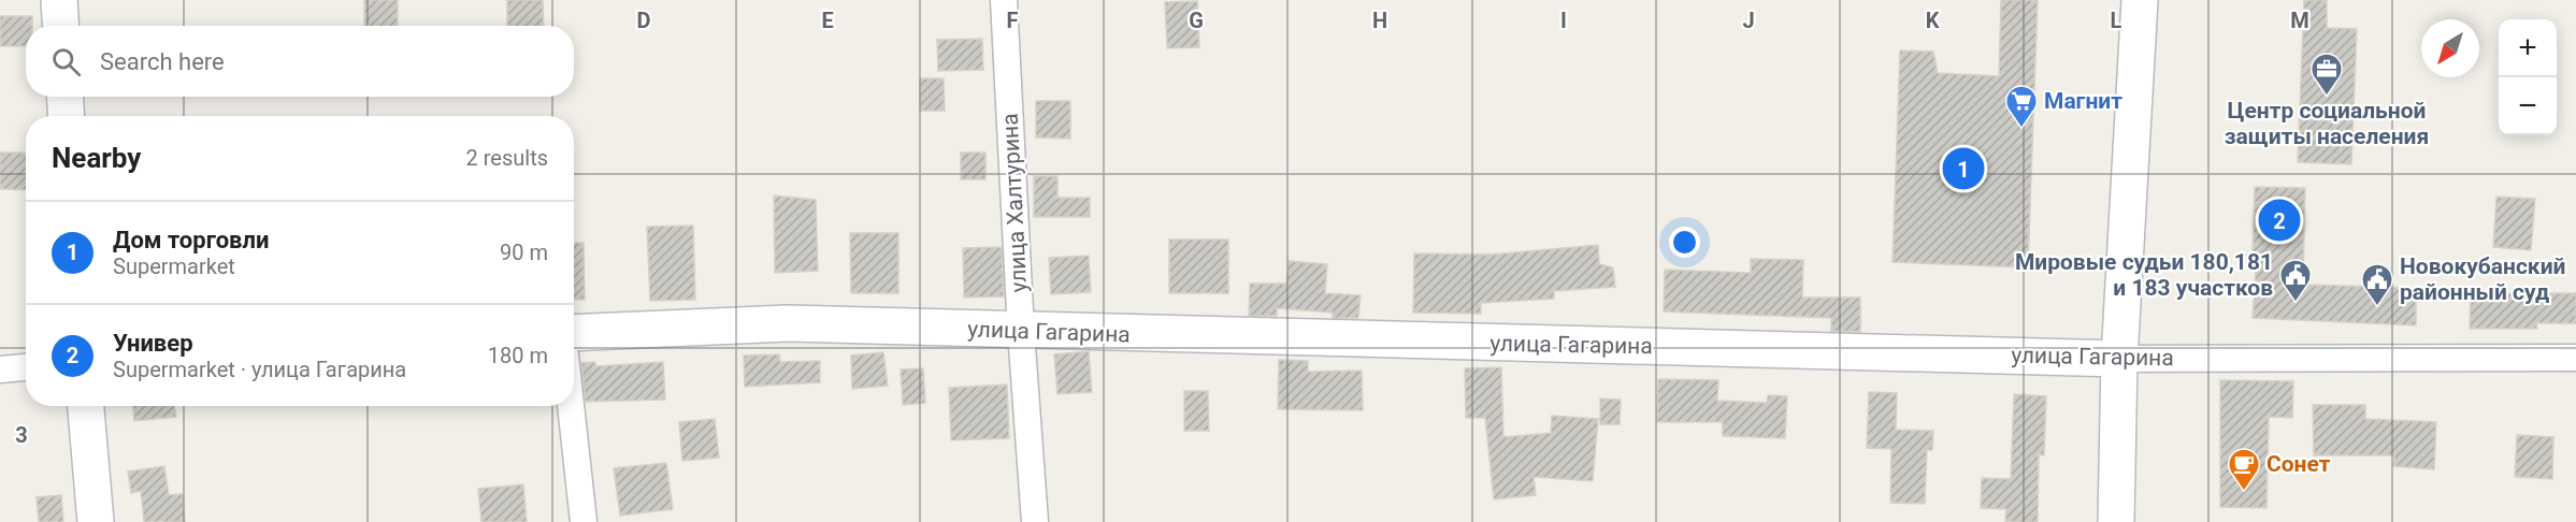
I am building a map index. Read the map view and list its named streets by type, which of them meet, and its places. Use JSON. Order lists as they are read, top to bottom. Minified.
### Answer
{"streets":{"street":["улица Халтурина","улица Гагарина"]},"crossings":[["улица Халтурина","улица Гагарина"]],"places":{"office":["Центр социальной защиты населения"],"supermarket":["Магнит"],"public building":["Мировые судьи 180,181 и 183 участков","Новокубанский районный суд"],"cafe":["Сонет"]},"north":"bottom left","page":{"map_buttons":["+","−"],"search":"Search here","heading":["Nearby","2 results"],"pins":["1","2"],"list":[{"mark":"1","name":"Дом торговли","note":"Supermarket","value":"90 m"},{"mark":"2","name":"Универ","note":"Supermarket · улица Гагарина","value":"180 m"}]},"grid":{"columns":["D","E","F","G","H","I","J","K","L","M"],"rows":["3"]}}
